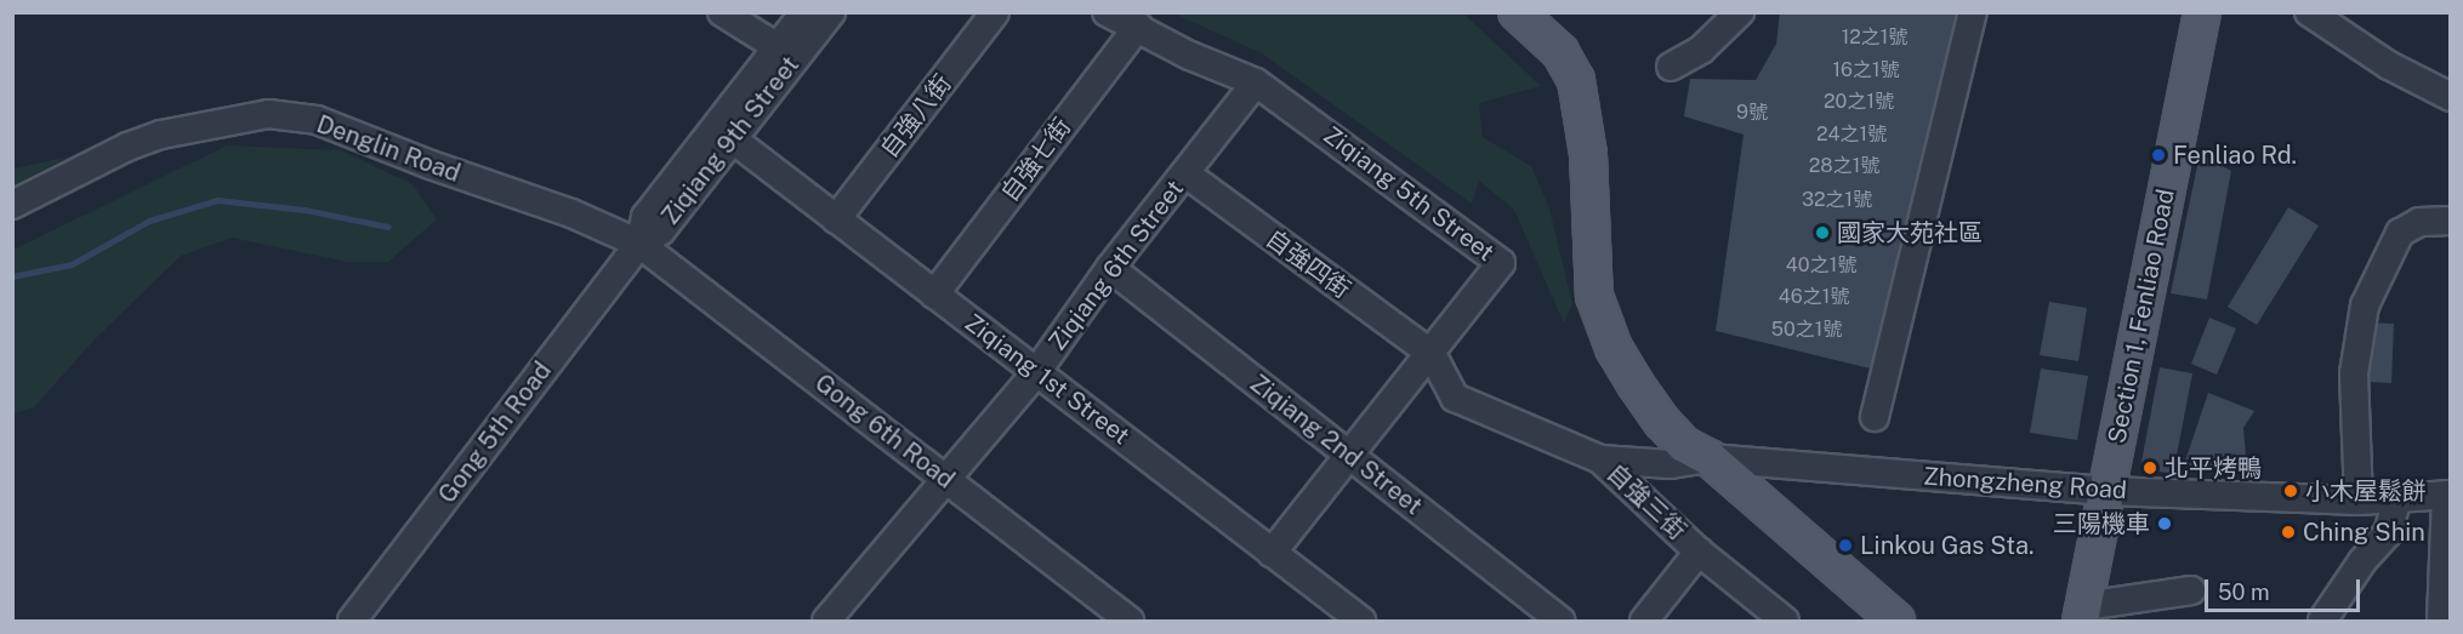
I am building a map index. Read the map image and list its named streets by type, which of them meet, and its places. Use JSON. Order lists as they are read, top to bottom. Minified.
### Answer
{"streets":{"main road":["Section 1, Fenliao Road"],"street":["自強八街","Ziqiang 9th Street","Denglin Road","自強七街","Ziqiang 5th Street","自強四街","Ziqiang 6th Street","Ziqiang 1st Street","Gong 6th Road","Gong 5th Road","Ziqiang 2nd Street","Zhongzheng Road","自強三街"]},"crossings":[["自強八街","Ziqiang 1st Street"],["Ziqiang 9th Street","Denglin Road"],["Ziqiang 9th Street","Ziqiang 1st Street"],["Ziqiang 9th Street","Gong 6th Road"],["Ziqiang 9th Street","Gong 5th Road"],["Denglin Road","Gong 6th Road"],["Denglin Road","Gong 5th Road"],["自強七街","Ziqiang 5th Street"],["自強七街","Ziqiang 1st Street"],["Ziqiang 5th Street","自強四街"],["Ziqiang 5th Street","Ziqiang 6th Street"],["Ziqiang 5th Street","Ziqiang 1st Street"],["Ziqiang 5th Street","Ziqiang 2nd Street"],["Ziqiang 5th Street","自強三街"],["自強四街","Ziqiang 6th Street"],["自強四街","自強三街"],["Ziqiang 6th Street","Ziqiang 1st Street"],["Ziqiang 6th Street","Gong 6th Road"],["Ziqiang 6th Street","Ziqiang 2nd Street"],["Section 1, Fenliao Road","Zhongzheng Road"],["Gong 6th Road","Gong 5th Road"],["Zhongzheng Road","自強三街"]],"places":["Fenliao Rd.","國家大苑社區","北平烤鴨","小木屋鬆餅","三陽機車","Ching Shin","Linkou Gas Sta."],"house_numbers":["12之1號","16之1號","20之1號","9號","24之1號","28之1號","32之1號","40之1號","46之1號","50之1號"],"scale_bar":"50 m"}
